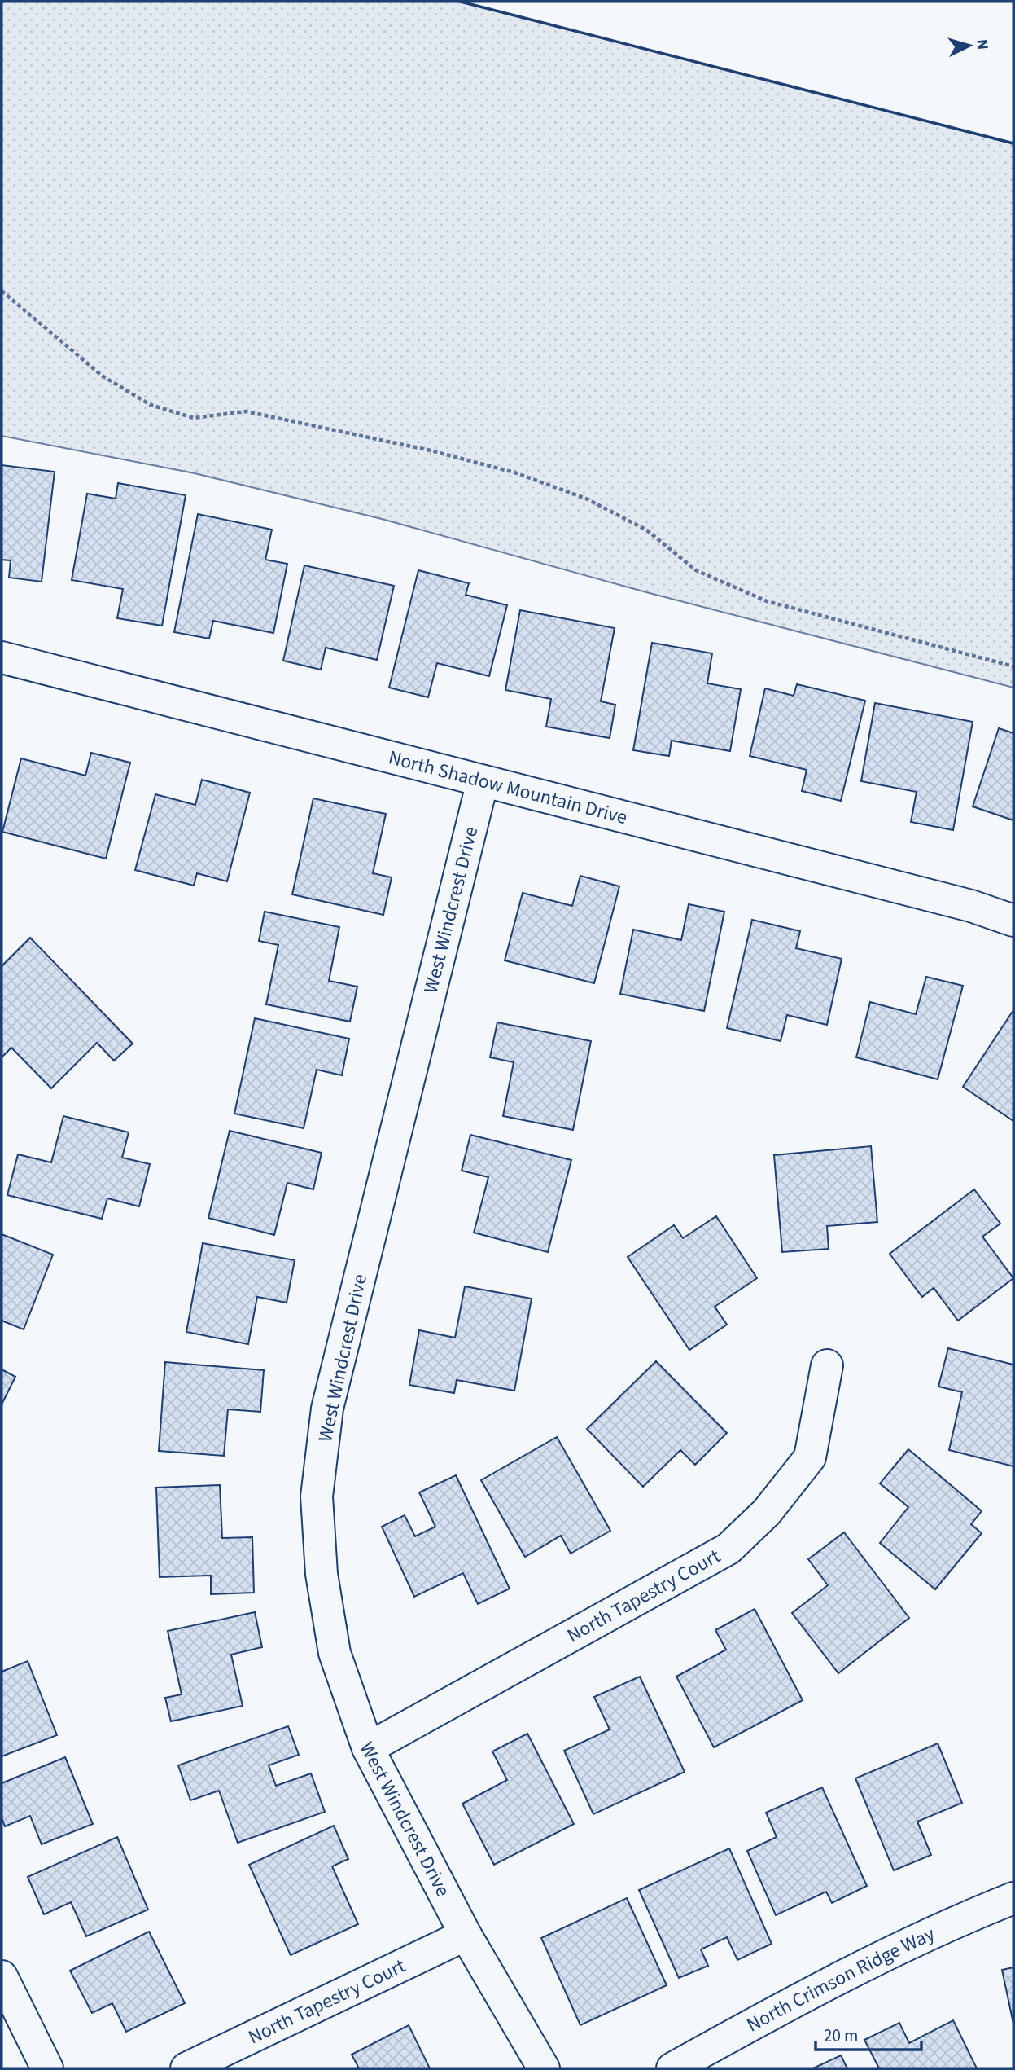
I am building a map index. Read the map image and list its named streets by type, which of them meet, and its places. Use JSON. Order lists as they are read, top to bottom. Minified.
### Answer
{"streets":{"street":["North Shadow Mountain Drive","West Windcrest Drive","North Tapestry Court","North Crimson Ridge Way"]},"crossings":[["North Shadow Mountain Drive","West Windcrest Drive"],["West Windcrest Drive","North Tapestry Court"]],"scale_bar":"20 m","north":"right"}
